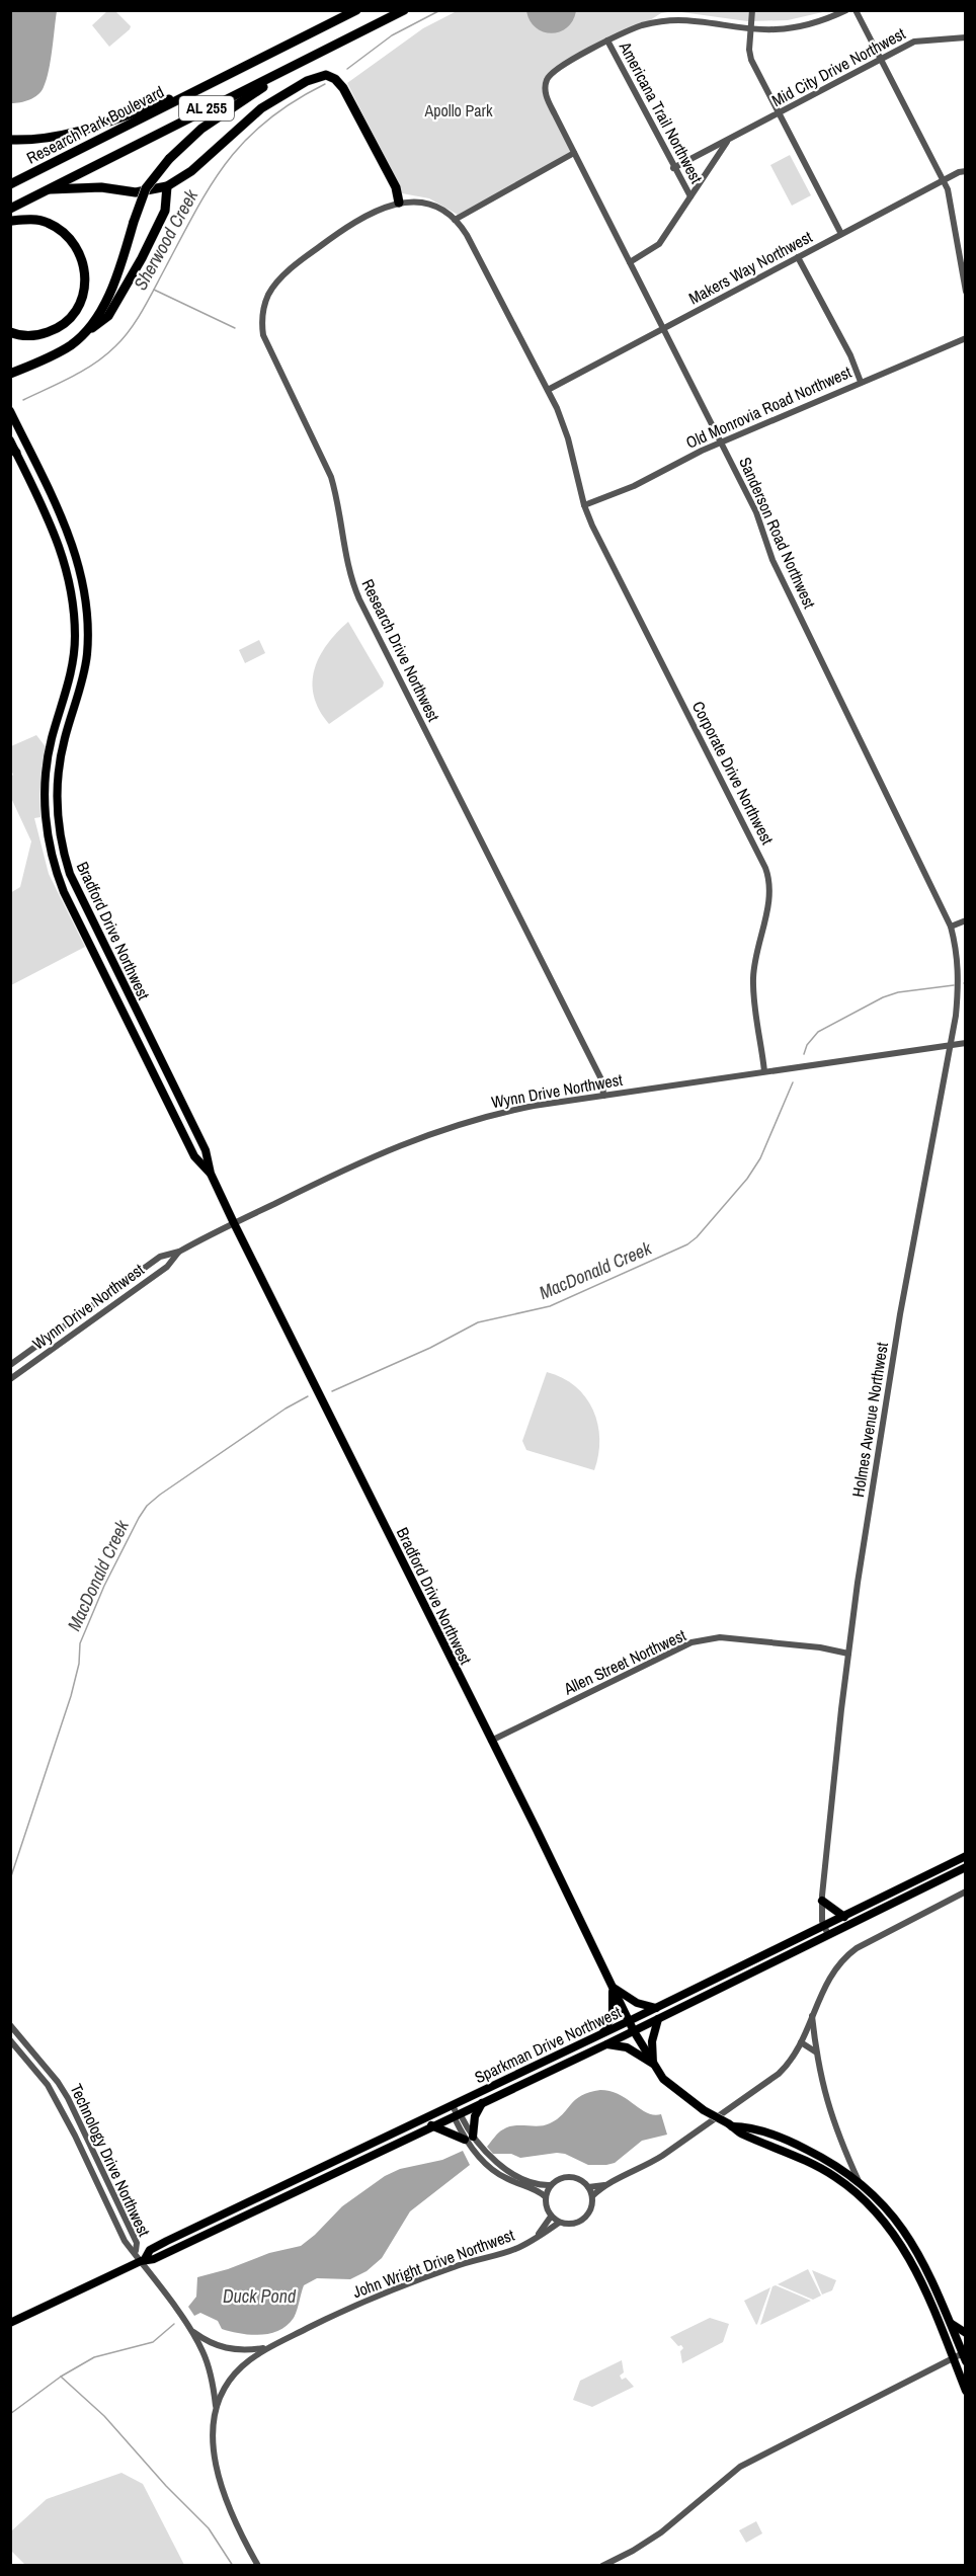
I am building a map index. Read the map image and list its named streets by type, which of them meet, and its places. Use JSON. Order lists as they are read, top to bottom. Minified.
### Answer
{"streets":{"highway":["AL 255","Research Park Boulevard"],"main road":["Bradford Drive Northwest","Sparkman Drive Northwest"],"street":["Mid City Drive Northwest","Americana Trail Northwest","Makers Way Northwest","Old Monrovia Road Northwest","Sanderson Road Northwest","Research Drive Northwest","Corporate Drive Northwest","Wynn Drive Northwest","Holmes Avenue Northwest","Allen Street Northwest","Technology Drive Northwest","John Wright Drive Northwest"]},"crossings":[["Mid City Drive Northwest","Americana Trail Northwest"],["Mid City Drive Northwest","Sanderson Road Northwest"],["Americana Trail Northwest","Sanderson Road Northwest"],["Makers Way Northwest","Sanderson Road Northwest"],["Makers Way Northwest","Research Drive Northwest"],["Old Monrovia Road Northwest","Sanderson Road Northwest"],["Old Monrovia Road Northwest","Research Drive Northwest"],["Old Monrovia Road Northwest","Corporate Drive Northwest"],["Sanderson Road Northwest","Holmes Avenue Northwest"],["Research Drive Northwest","Corporate Drive Northwest"],["Research Drive Northwest","Wynn Drive Northwest"],["Corporate Drive Northwest","Wynn Drive Northwest"],["Bradford Drive Northwest","Wynn Drive Northwest"],["Bradford Drive Northwest","Allen Street Northwest"],["Bradford Drive Northwest","Sparkman Drive Northwest"],["Wynn Drive Northwest","Holmes Avenue Northwest"],["Holmes Avenue Northwest","Allen Street Northwest"],["Holmes Avenue Northwest","Sparkman Drive Northwest"],["Sparkman Drive Northwest","Technology Drive Northwest"],["Technology Drive Northwest","John Wright Drive Northwest"]],"water":["Sherwood Creek","MacDonald Creek","Duck Pond"],"parks":["Apollo Park"]}
